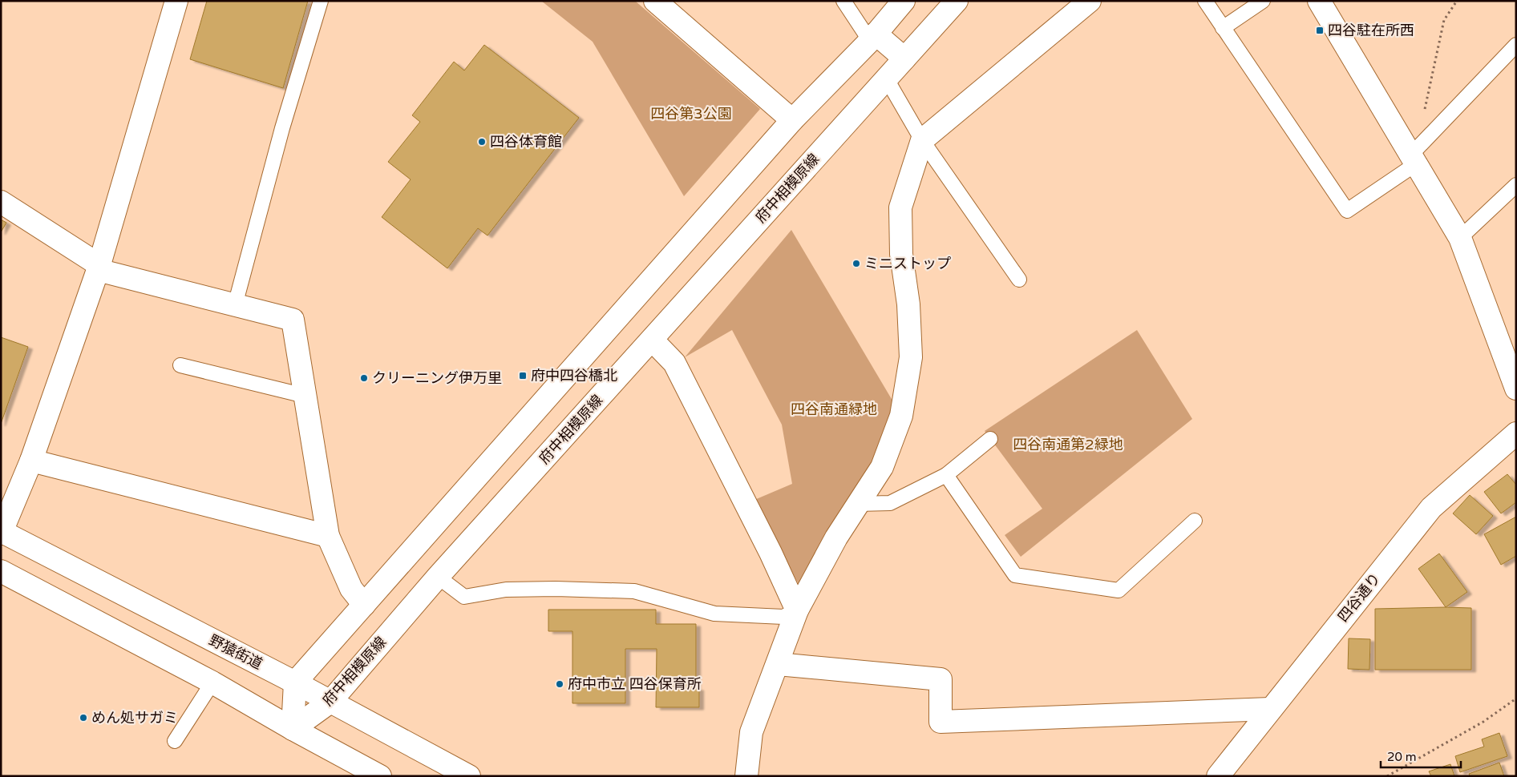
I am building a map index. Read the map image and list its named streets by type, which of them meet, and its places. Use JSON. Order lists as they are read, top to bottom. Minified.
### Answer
{"streets":{"street":["府中相模原線","四谷通り","野猿街道"]},"crossings":[["府中相模原線","野猿街道"]],"parks":["四谷第3公園","四谷南通緑地","四谷南通第2緑地"],"places":{"transit":["四谷駐在所西","府中四谷橋北"],"other":["四谷体育館","ミニストップ","クリーニング伊万里","府中市立 四谷保育所","めん処サガミ"]},"scale_bar":"20 m"}
